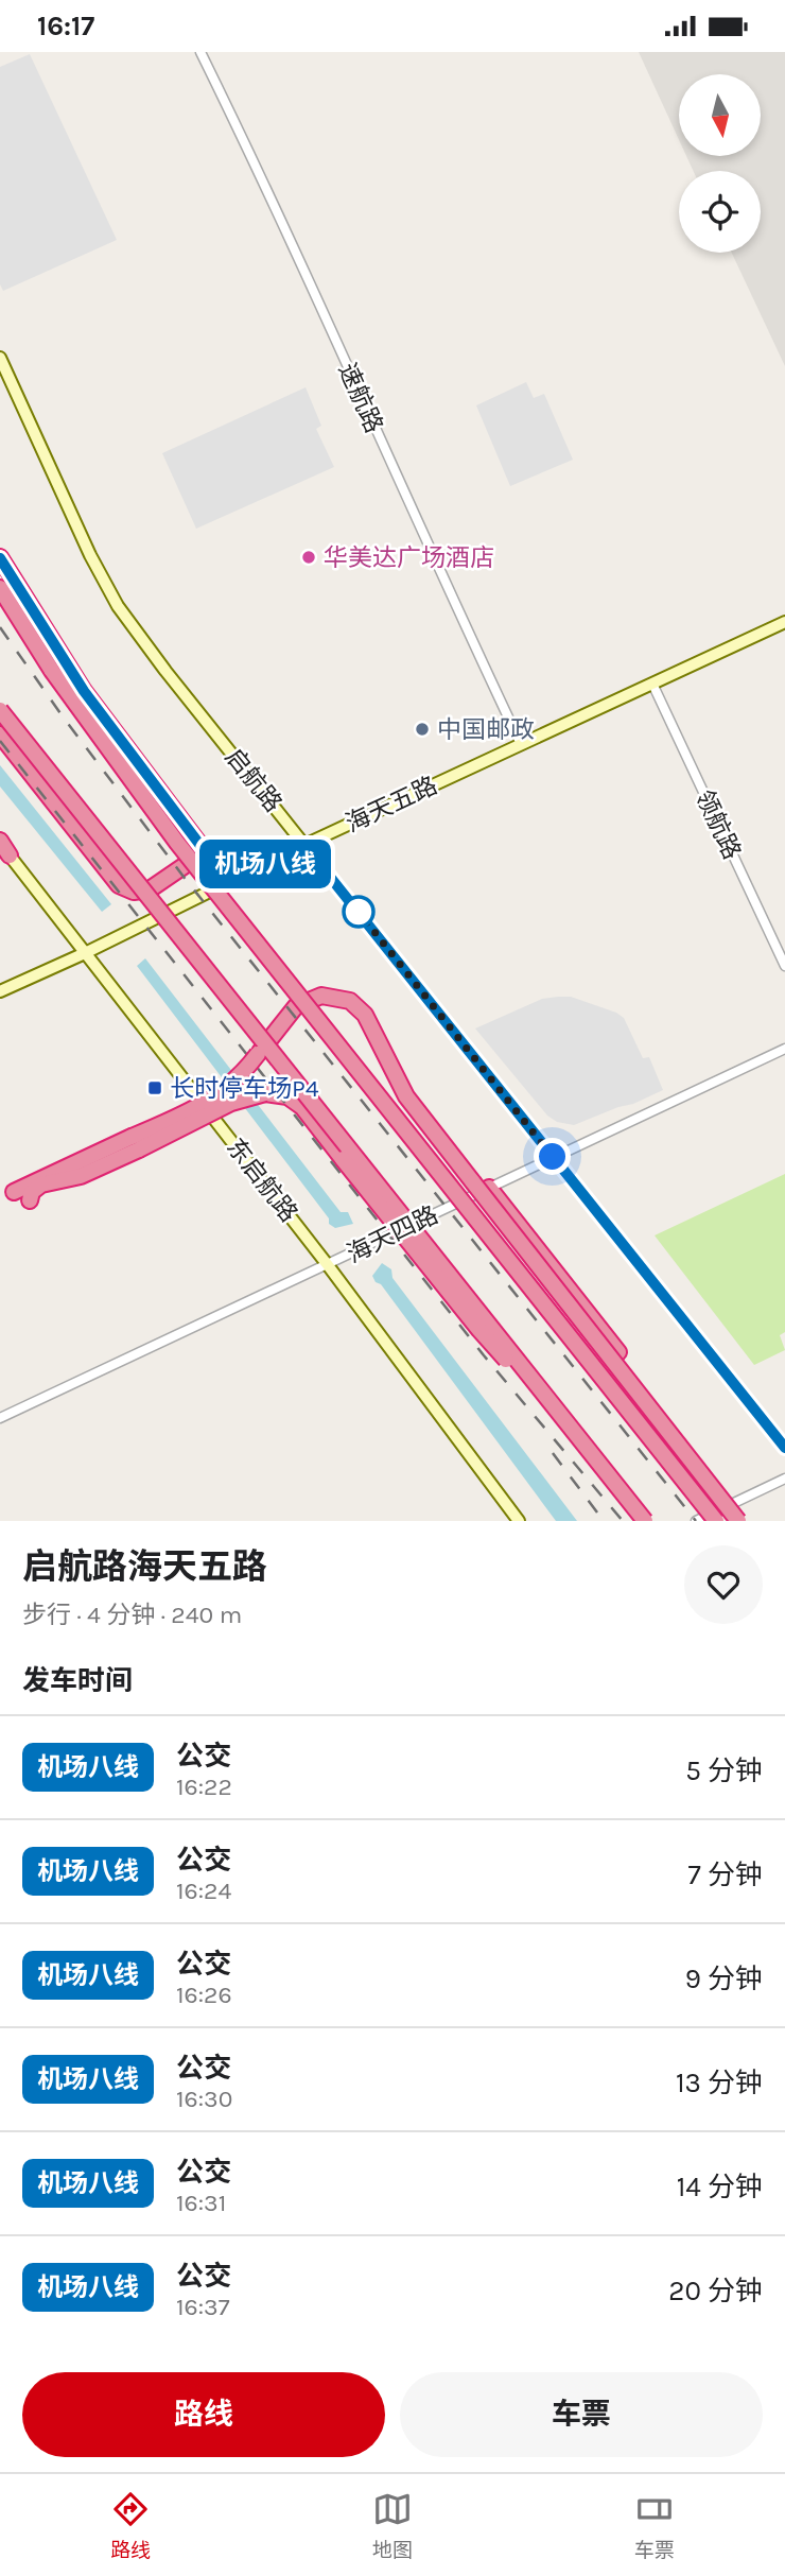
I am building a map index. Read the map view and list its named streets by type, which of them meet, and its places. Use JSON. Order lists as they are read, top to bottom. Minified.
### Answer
{"streets":{"street":["速航路","启航路","海天五路","领航路","东启航路","海天四路"]},"crossings":[["速航路","海天五路"],["启航路","海天五路"],["启航路","海天四路"],["海天五路","领航路"],["海天五路","东启航路"],["东启航路","海天四路"]],"places":{"other":["华美达广场酒店","中国邮政"],"transit":["长时停车场P4"]},"lines":["bus line 机场八线"],"north":"bottom","page":{"status":"16:17","on_map":"机场八线","heading":[["启航路海天五路","步行 · 4 分钟 · 240 m"],"发车时间"],"list":[{"mark":"机场八线","name":"公交","note":"16:22","value":"5 分钟"},{"mark":"机场八线","name":"公交","note":"16:24","value":"7 分钟"},{"mark":"机场八线","name":"公交","note":"16:26","value":"9 分钟"},{"mark":"机场八线","name":"公交","note":"16:30","value":"13 分钟"},{"mark":"机场八线","name":"公交","note":"16:31","value":"14 分钟"},{"mark":"机场八线","name":"公交","note":"16:37","value":"20 分钟"}],"buttons":["路线","车票"],"tabs":["路线","地图","车票"]}}
